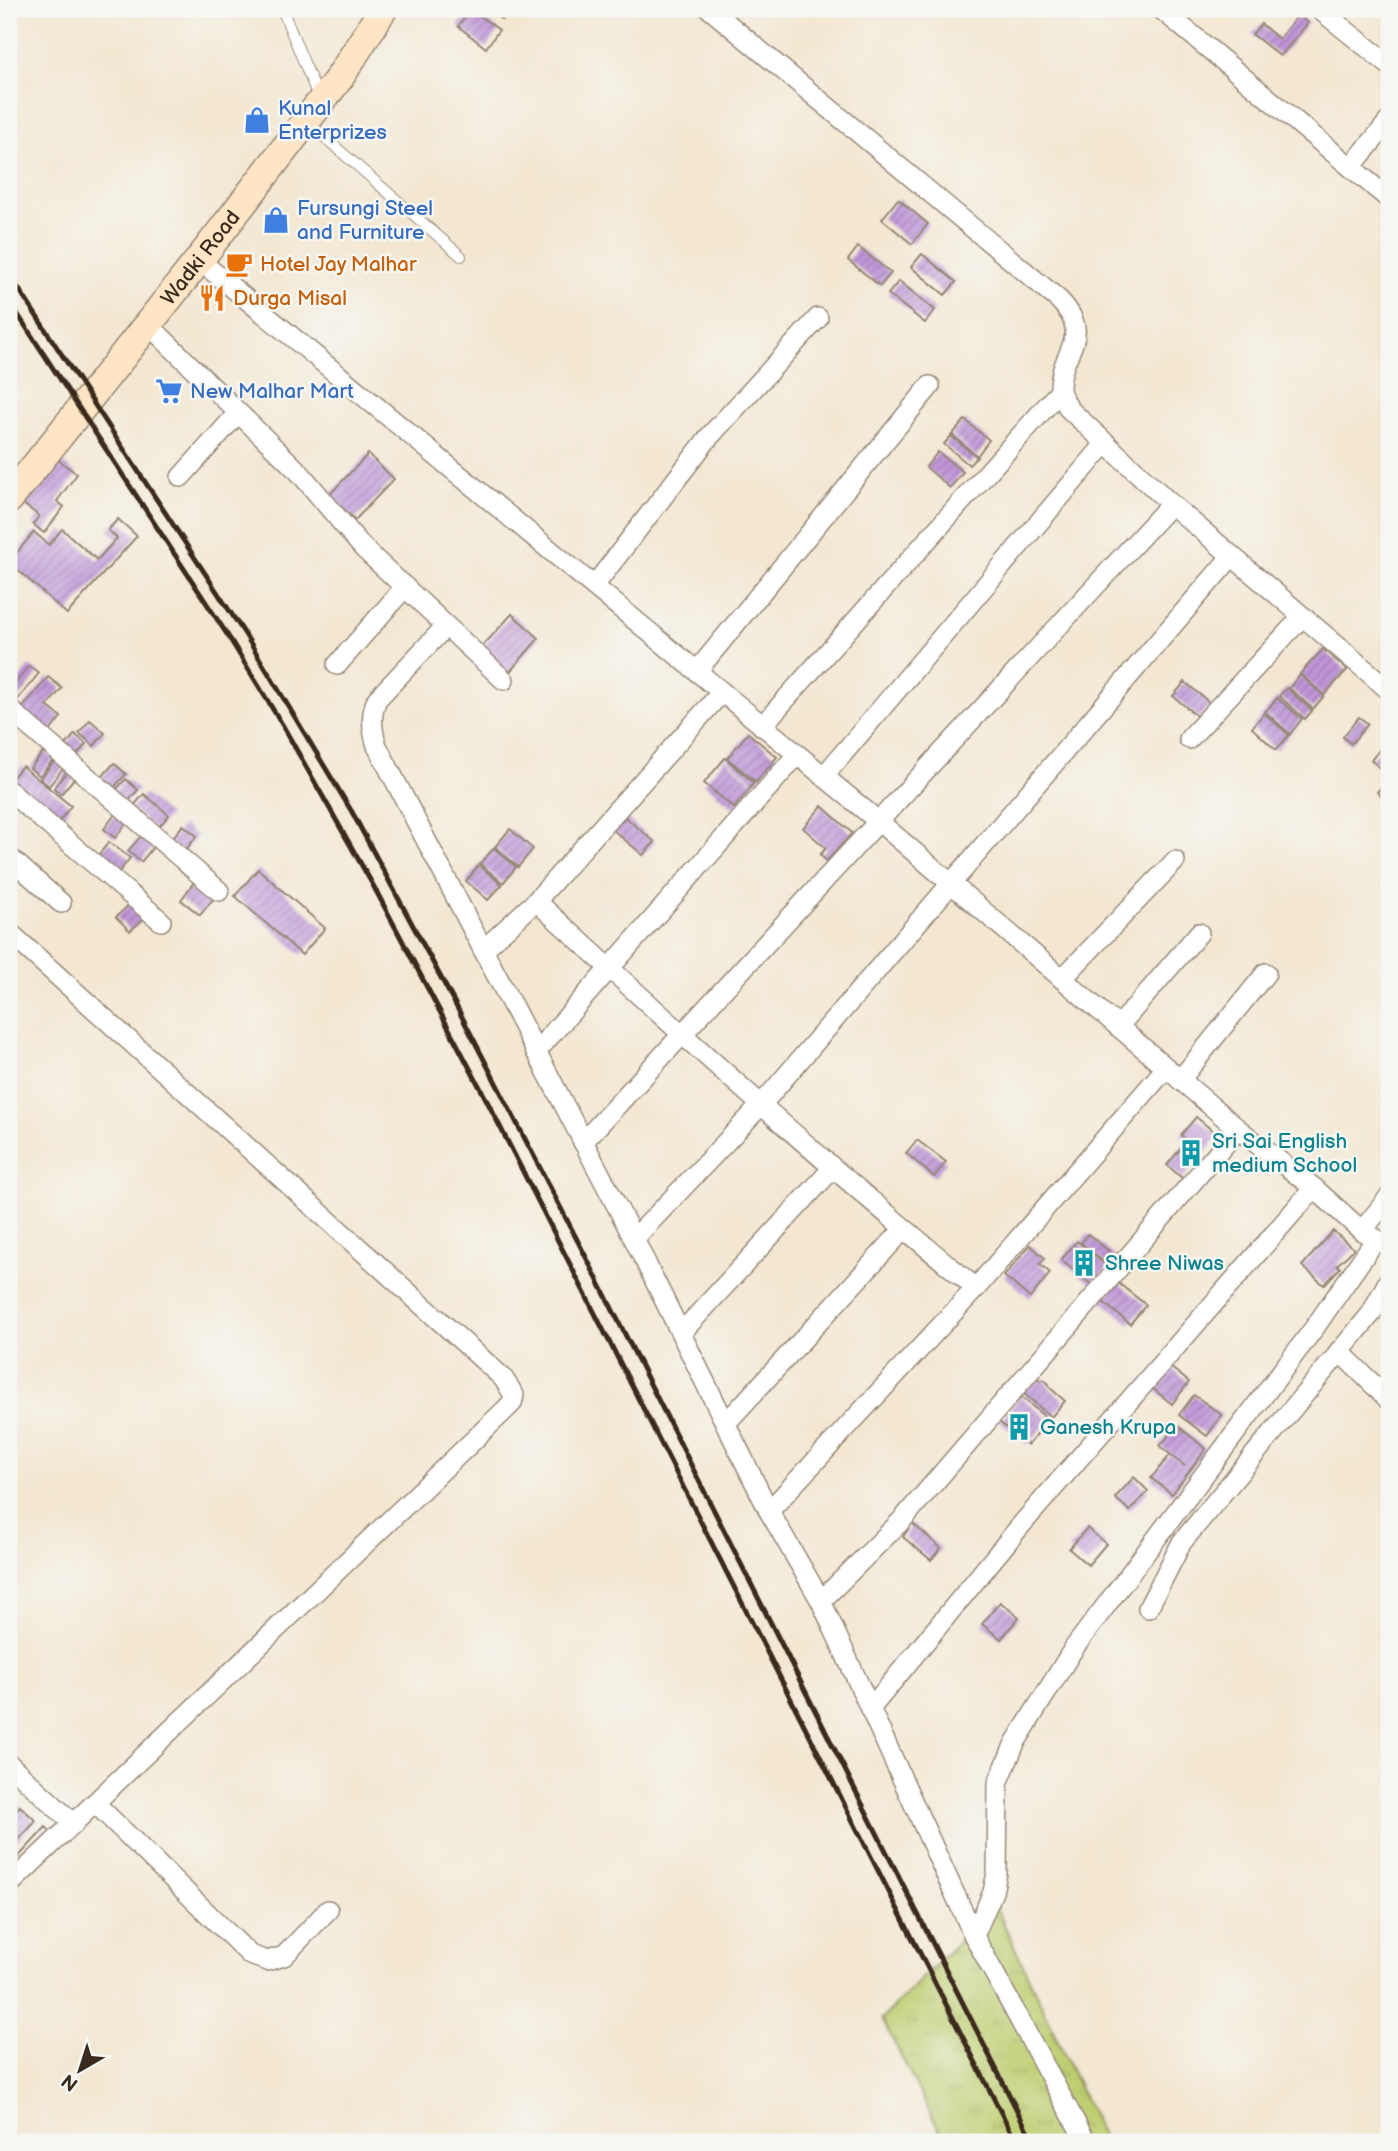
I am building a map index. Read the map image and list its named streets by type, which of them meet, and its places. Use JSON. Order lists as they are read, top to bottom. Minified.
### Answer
{"streets":{"street":["Wadki Road"]},"places":{"shop":["Kunal Enterprizes","Fursungi Steel and Furniture"],"cafe":["Hotel Jay Malhar"],"restaurant":["Durga Misal"],"supermarket":["New Malhar Mart"],"building":["Sri Sai English medium School","Shree Niwas","Ganesh Krupa"]},"north":"bottom left"}
